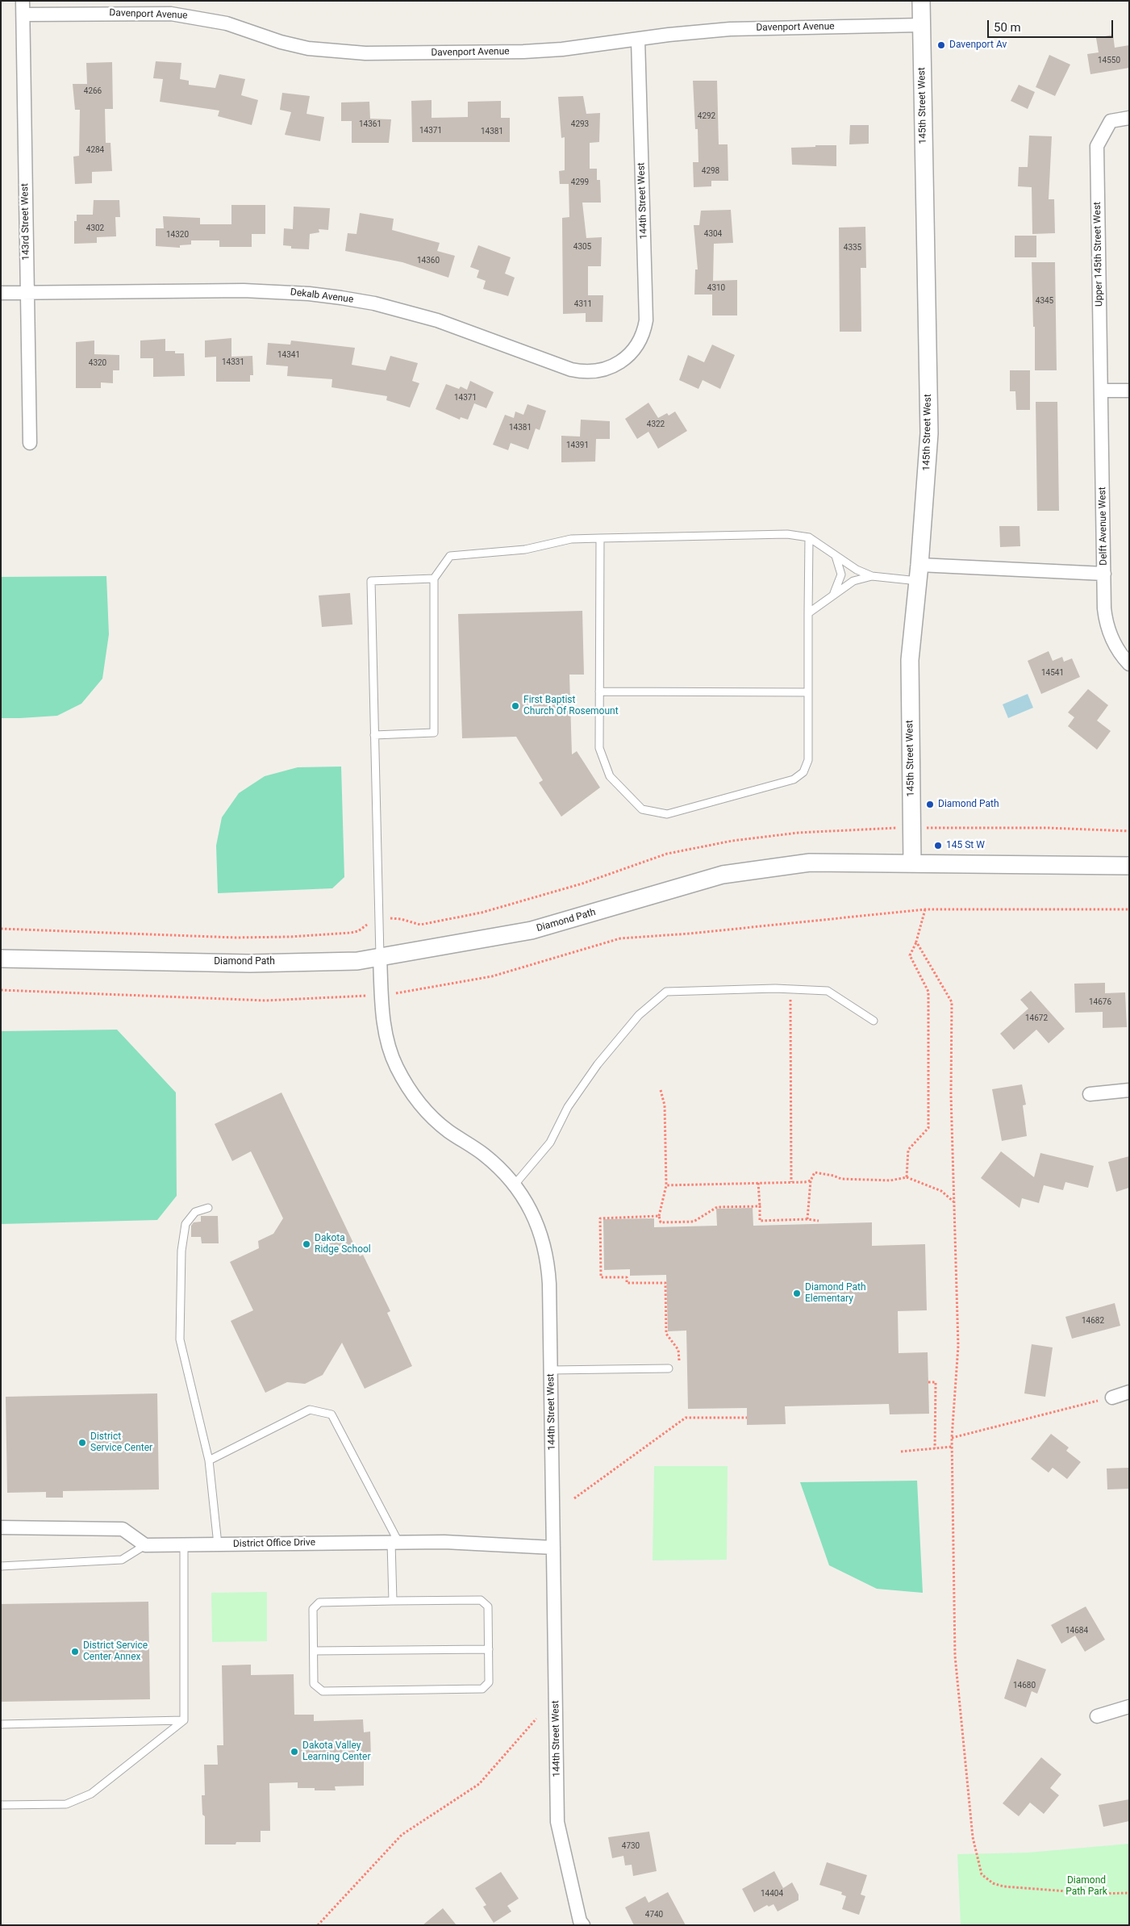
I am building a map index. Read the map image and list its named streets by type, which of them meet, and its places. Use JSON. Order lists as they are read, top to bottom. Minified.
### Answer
{"streets":{"street":["Davenport Avenue","145th Street West","144th Street West","143rd Street West","Upper 145th Street West","Dekalb Avenue","Delft Avenue West","Diamond Path","District Office Drive"]},"crossings":[["Davenport Avenue","145th Street West"],["Davenport Avenue","144th Street West"],["Davenport Avenue","143rd Street West"],["145th Street West","Delft Avenue West"],["145th Street West","Diamond Path"],["144th Street West","Dekalb Avenue"],["144th Street West","Diamond Path"],["144th Street West","District Office Drive"],["143rd Street West","Dekalb Avenue"],["Upper 145th Street West","Delft Avenue West"]],"parks":["Diamond Path Park"],"places":["Davenport Av","First Baptist Church Of Rosemount","Diamond Path","145 St W","Dakota Ridge School","Diamond Path Elementary","District Service Center","District Service Center Annex","Dakota Valley Learning Center"],"house_numbers":["14550","4266","4292","14361","4293","14371","14381","4284","4298","4299","4302","4304","14320","4305","4335","14360","4310","4345","4311","14341","14331","4320","14371","4322","14381","14391","14541","14676","14672","14682","14684","14680","4730","14404","4740"],"scale_bar":"50 m"}
